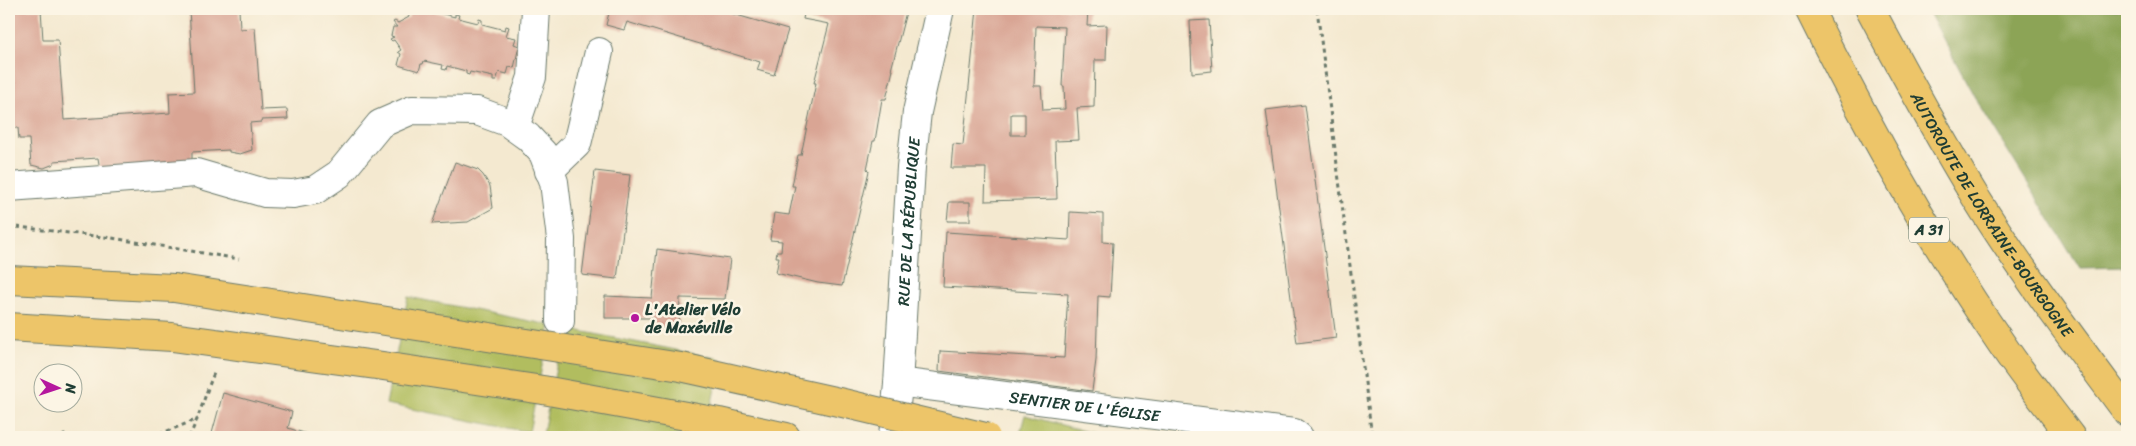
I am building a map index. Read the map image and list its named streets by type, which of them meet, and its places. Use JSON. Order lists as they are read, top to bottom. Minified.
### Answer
{"streets":{"highway":["AUTOROUTE DE LORRAINE-BOURGOGNE","A 31"],"street":["RUE DE LA RÉPUBLIQUE","SENTIER DE L'ÉGLISE"]},"crossings":[["RUE DE LA RÉPUBLIQUE","SENTIER DE L'ÉGLISE"]],"places":["L'Atelier Vélo de Maxéville"],"north":"right"}
